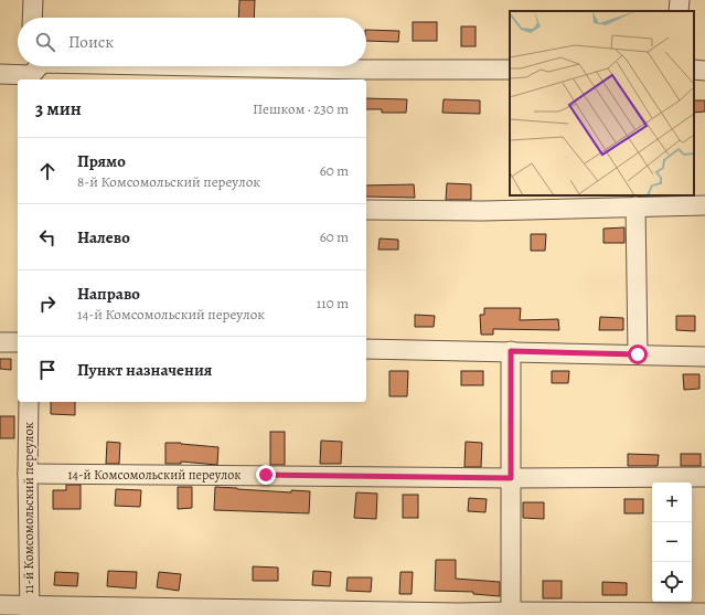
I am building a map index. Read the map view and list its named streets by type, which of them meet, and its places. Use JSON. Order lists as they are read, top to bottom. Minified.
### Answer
{"streets":{"street":["14-й Комсомольский переулок","11-й Комсомольский переулок"]},"crossings":[["14-й Комсомольский переулок","11-й Комсомольский переулок"]],"page":{"search":"Поиск","heading":["3 мин","Пешком · 230 m"],"list":[["Прямо","8-й Комсомольский переулок","60 m"],["Налево","60 m"],["Направо","14-й Комсомольский переулок","110 m"],"Пункт назначения"],"map_buttons":["+","−"]}}
